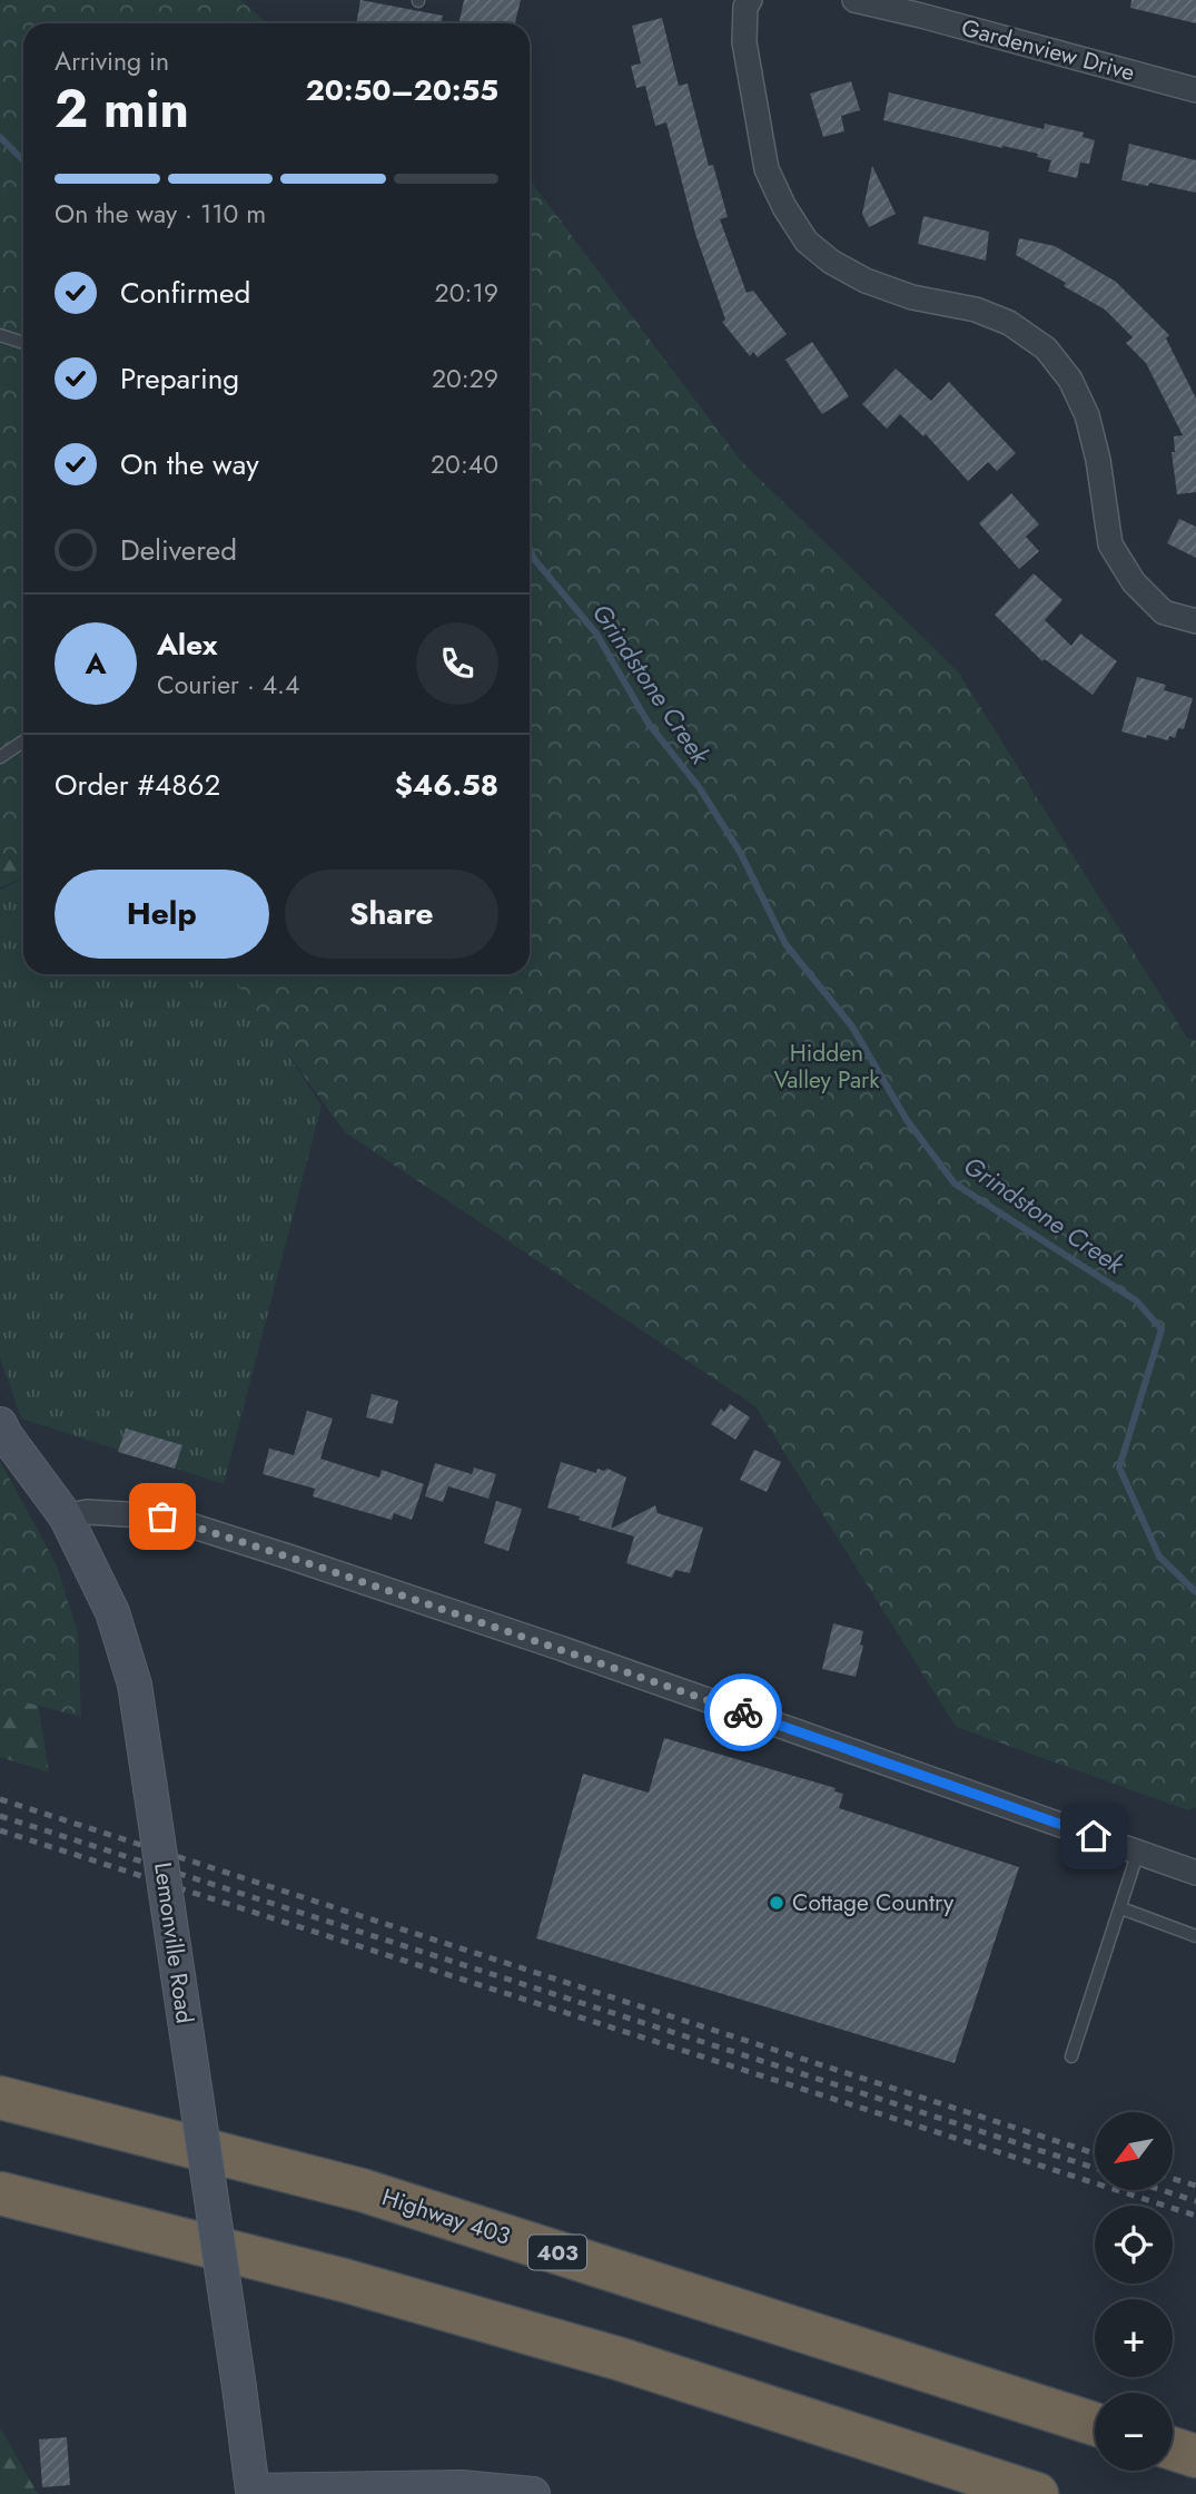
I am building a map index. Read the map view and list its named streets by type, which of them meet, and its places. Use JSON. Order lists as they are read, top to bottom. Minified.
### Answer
{"streets":{"highway":["Highway 403","403"],"street":["Gardenview Drive","Lemonville Road"]},"water":["Grindstone Creek"],"parks":["Hidden Valley Park"],"places":["Cottage Country"],"north":"bottom left","page":{"heading":["2 min","Arriving in","20:50–20:55"],"panel":["Alex","Courier · 4.4","Order #4862","$46.58"],"bar":"On the way · 110 m","list":[["Confirmed","20:19"],["Preparing","20:29"],["On the way","20:40"],"Delivered"],"round":"A","buttons":["Help","Share"],"map_buttons":["+","−"]}}
